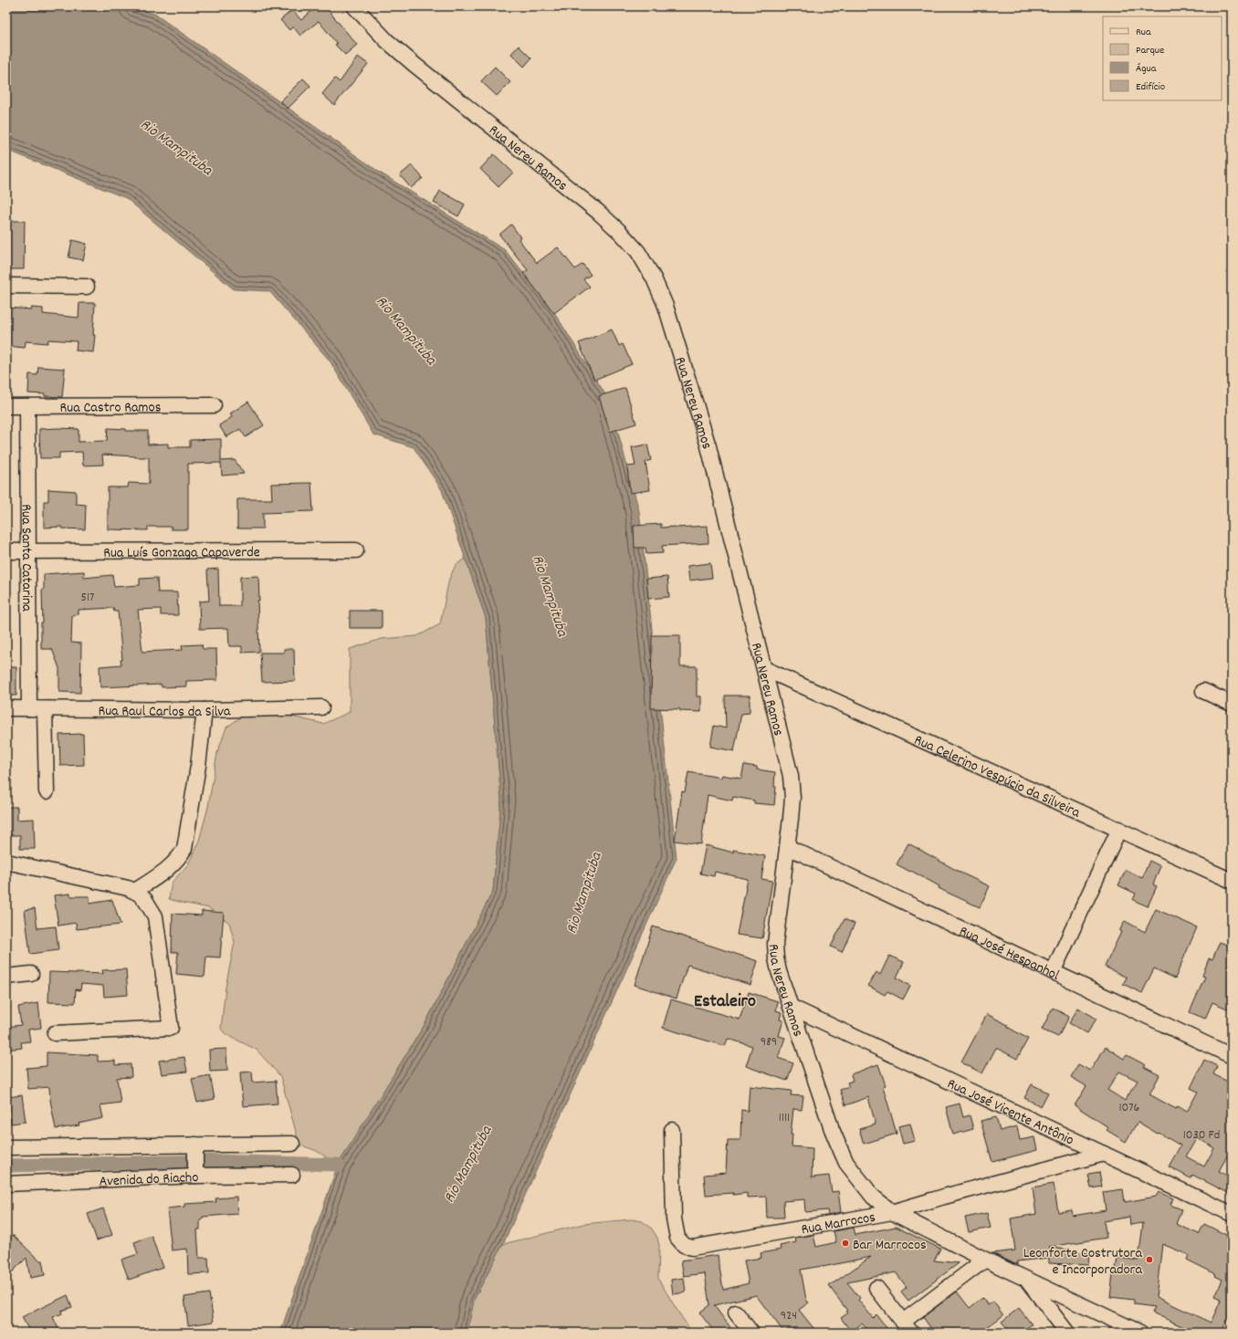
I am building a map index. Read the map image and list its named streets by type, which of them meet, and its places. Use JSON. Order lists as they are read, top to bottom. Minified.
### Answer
{"streets":{"street":["Rua Nereu Ramos","Rua Castro Ramos","Rua Luís Gonzaga Capaverde","Rua Santa Catarina","Rua Raul Carlos da Silva","Rua Celerino Vespúcio da Silveira","Rua José Hespanhol","Rua José Vicente Antônio","Avenida do Riacho","Rua Marrocos"]},"crossings":[["Rua Nereu Ramos","Rua Celerino Vespúcio da Silveira"],["Rua Nereu Ramos","Rua José Hespanhol"],["Rua Nereu Ramos","Rua José Vicente Antônio"],["Rua Nereu Ramos","Rua Marrocos"],["Rua Castro Ramos","Rua Santa Catarina"],["Rua Luís Gonzaga Capaverde","Rua Santa Catarina"],["Rua Santa Catarina","Rua Raul Carlos da Silva"],["Rua José Vicente Antônio","Rua Marrocos"]],"districts":["Estaleiro"],"water":["Rio Mampituba"],"places":["Bar Marrocos","Leonforte Costrutora e Incorporadora"],"house_numbers":["517","989","1076","1111","1030 Fd","924"],"legend":["Rua","Parque","Água","Edifício"]}
